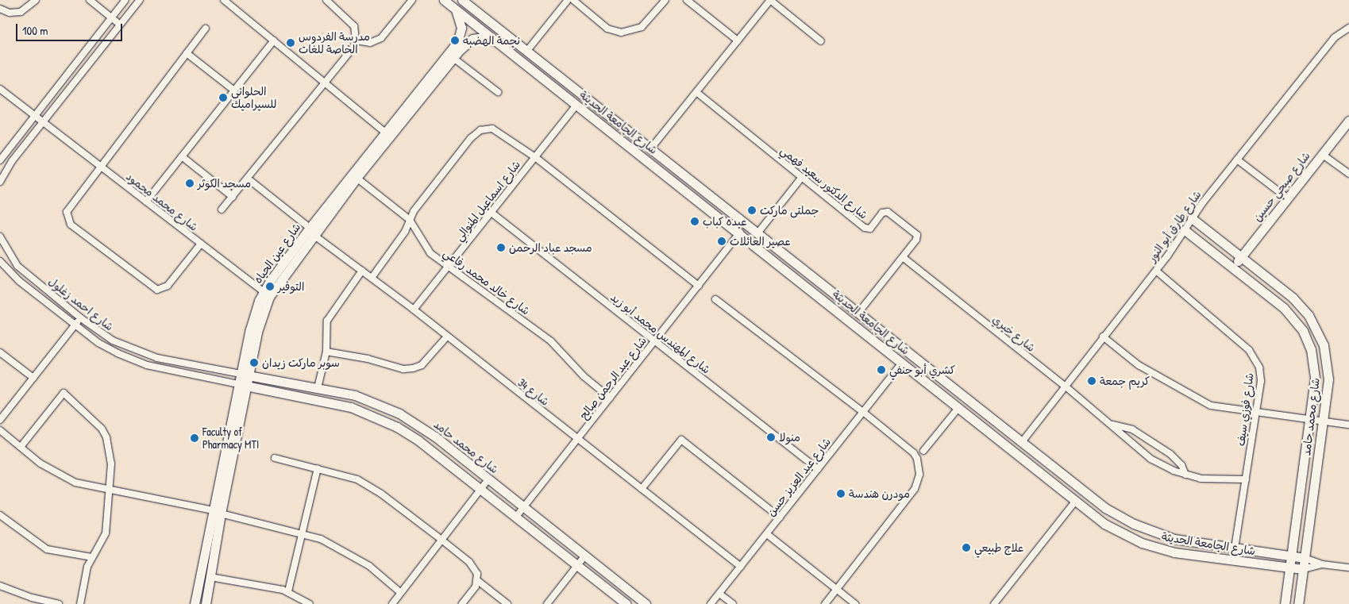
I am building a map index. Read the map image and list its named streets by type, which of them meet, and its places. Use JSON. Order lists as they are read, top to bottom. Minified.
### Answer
{"streets":{"street":["شارع الجامعة الحديثة","شارع الدكتور سعيد فهمي","شارع صبحي حسين","شارع اسماعيل المنوالي","شارع محمد محمود","شارع طارق أبو النور","شارع عين الحياه","شارع خالد محمد رفاعي","شارع احمد زغلول","شارع المهندس محمد أبو زيد","شارع خيري","شارع عبد الرحمن صالح","شارع 34","شارع فوزي سيف","شارع محمد حامد","شارع عبد العزيز حسن"]},"crossings":[["شارع الجامعة الحديثة","شارع اسماعيل المنوالي"],["شارع الجامعة الحديثة","شارع طارق أبو النور"],["شارع الجامعة الحديثة","شارع عين الحياه"],["شارع الجامعة الحديثة","شارع عبد الرحمن صالح"],["شارع الجامعة الحديثة","شارع فوزي سيف"],["شارع الجامعة الحديثة","شارع محمد حامد"],["شارع الجامعة الحديثة","شارع عبد العزيز حسن"],["شارع الدكتور سعيد فهمي","شارع خيري"],["شارع صبحي حسين","شارع محمد حامد"],["شارع اسماعيل المنوالي","شارع خالد محمد رفاعي"],["شارع اسماعيل المنوالي","شارع المهندس محمد أبو زيد"],["شارع اسماعيل المنوالي","شارع 34"],["شارع محمد محمود","شارع عين الحياه"],["شارع طارق أبو النور","شارع خيري"],["شارع طارق أبو النور","شارع فوزي سيف"],["شارع طارق أبو النور","شارع محمد حامد"],["شارع عين الحياه","شارع خالد محمد رفاعي"],["شارع عين الحياه","شارع احمد زغلول"],["شارع عين الحياه","شارع 34"],["شارع عين الحياه","شارع محمد حامد"],["شارع خالد محمد رفاعي","شارع عبد الرحمن صالح"],["شارع احمد زغلول","شارع محمد حامد"],["شارع المهندس محمد أبو زيد","شارع عبد الرحمن صالح"],["شارع المهندس محمد أبو زيد","شارع عبد العزيز حسن"],["شارع خيري","شارع فوزي سيف"],["شارع عبد الرحمن صالح","شارع 34"],["شارع عبد الرحمن صالح","شارع محمد حامد"],["شارع 34","شارع عبد العزيز حسن"]],"places":["نجمة الهضبه","مدرسة الفردوس الخاصة للغات","الحلواني للسيراميك","مسجد الكوثر","جملتى ماركت","عبده كباب","عصير العائلات","مسجد عباد الرحمن","التوفير","سوبر ماركت زيدان","كشري أبو حنفي","كريم جمعة","منولا","Faculty of Pharmacy MTI","مودرن هندسة","علاج طبيعي"],"scale_bar":"100 m"}
